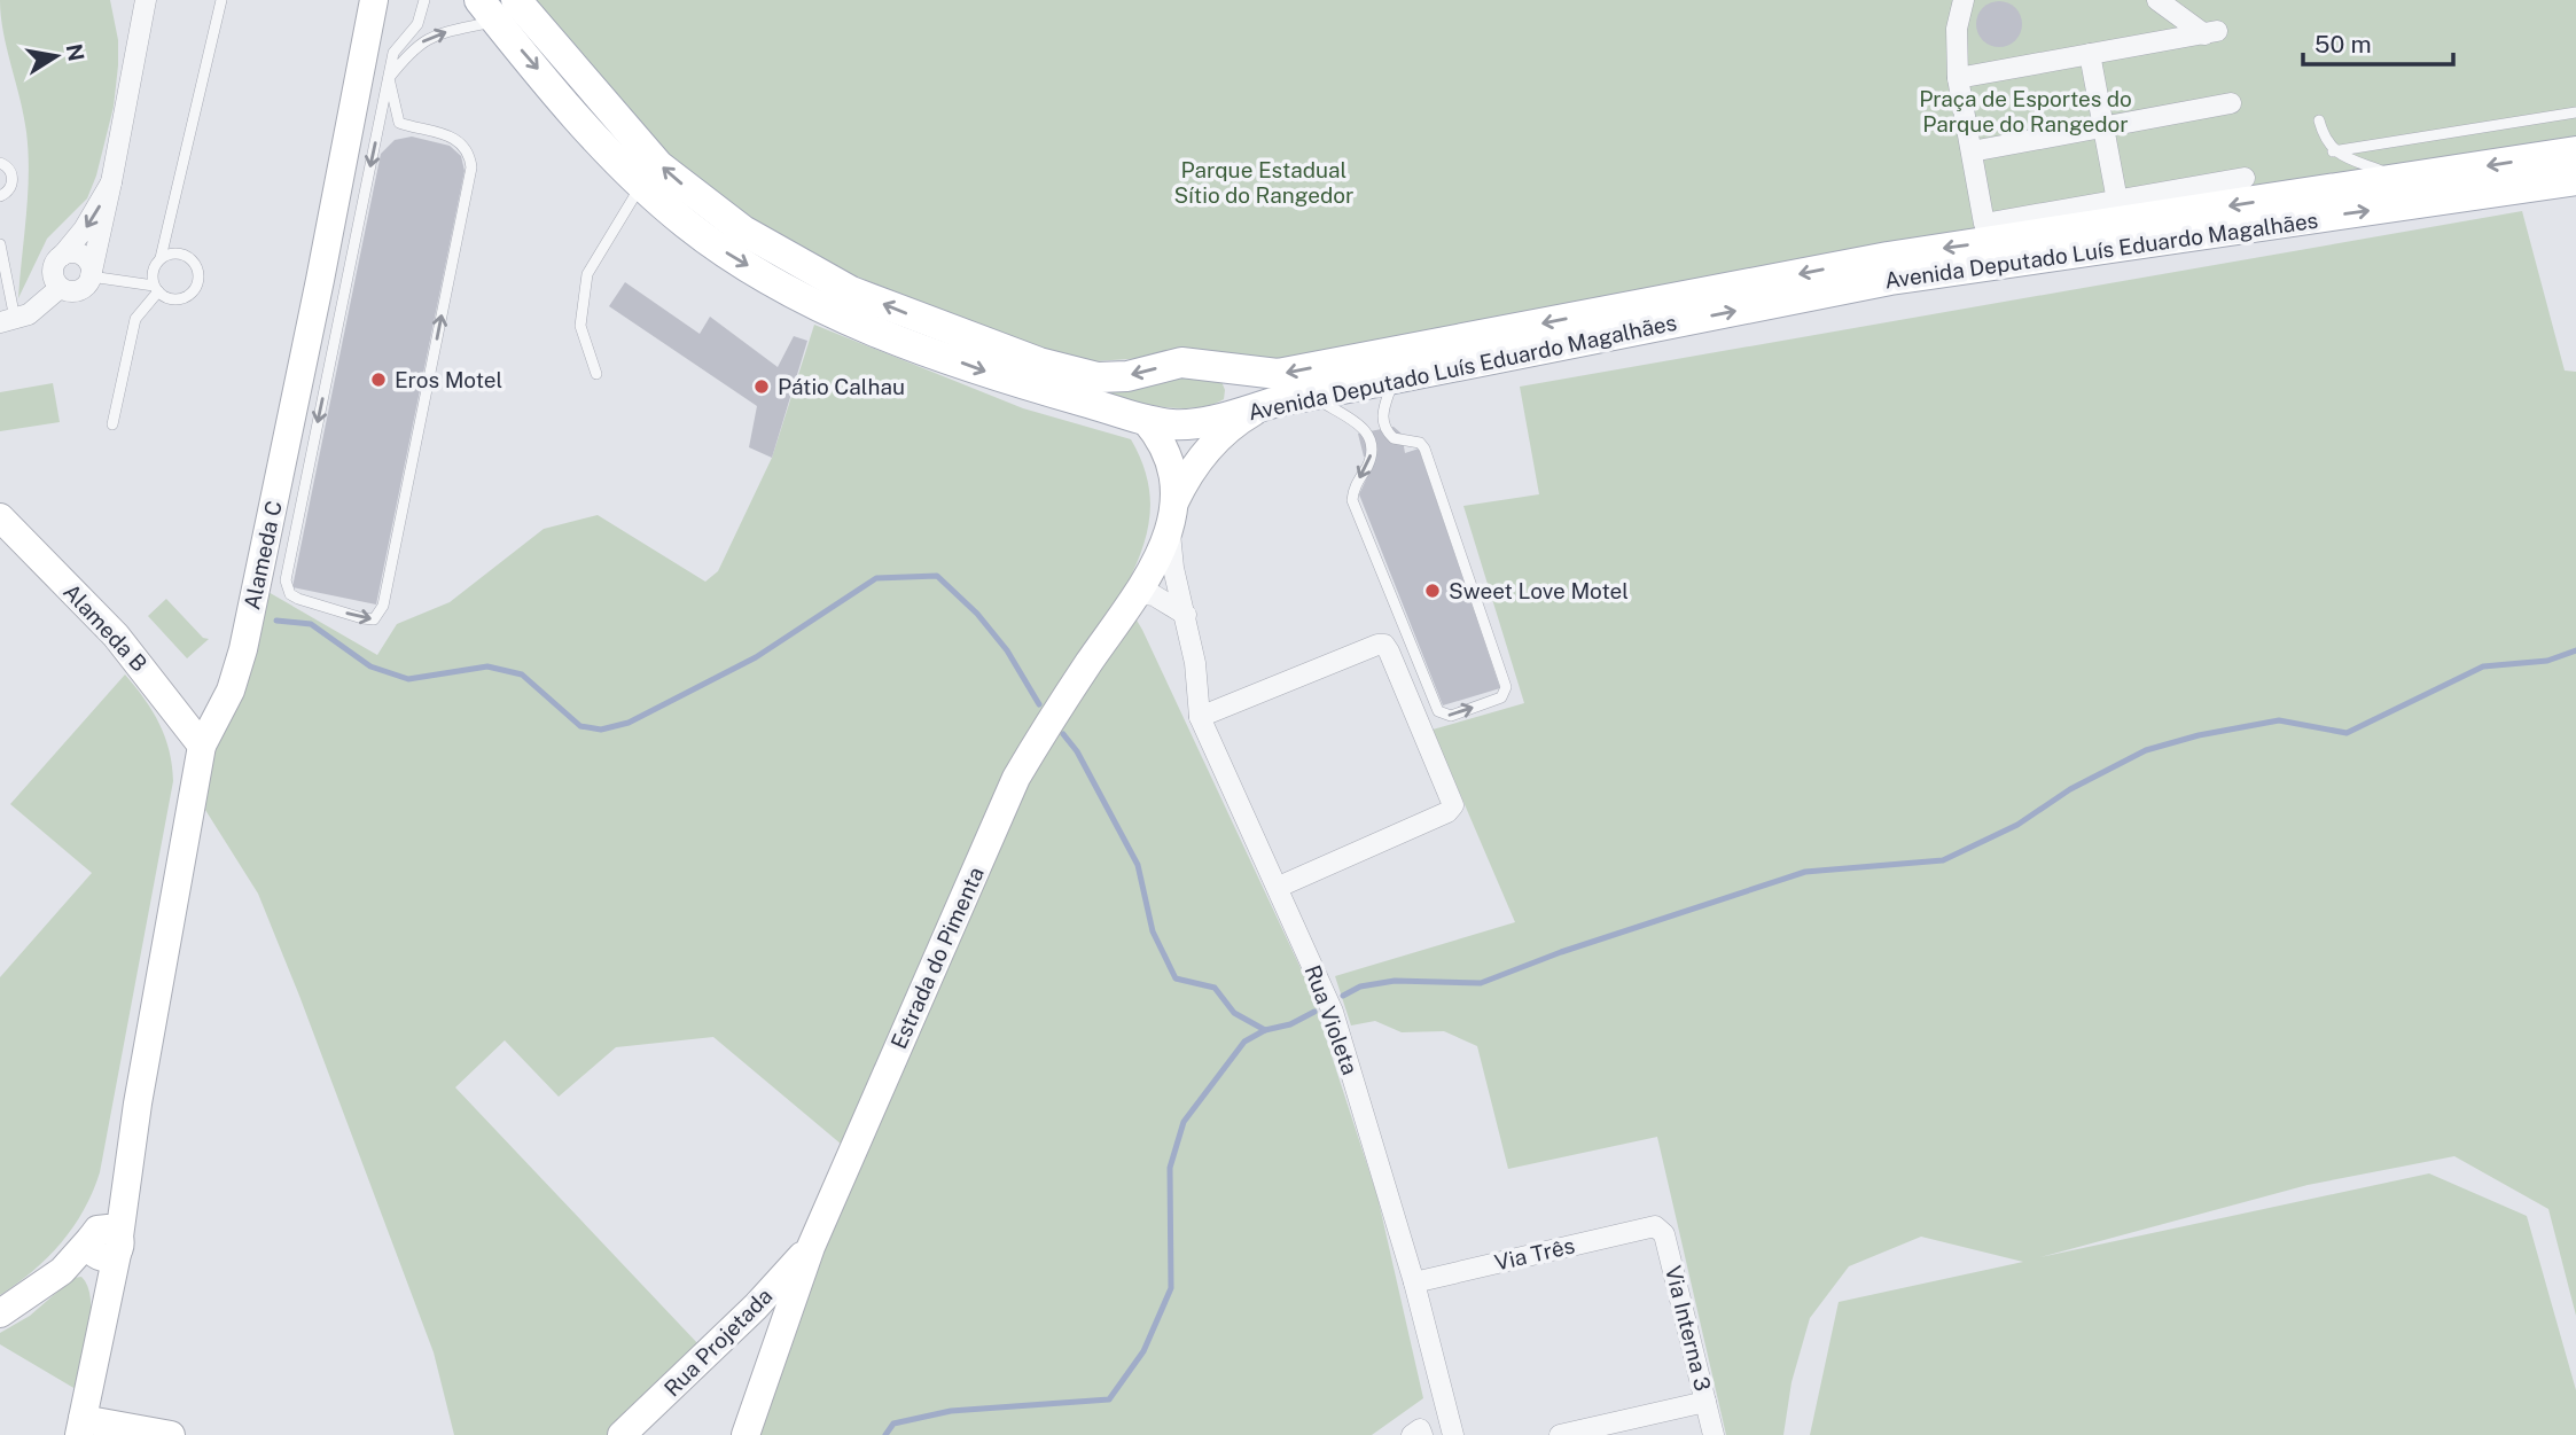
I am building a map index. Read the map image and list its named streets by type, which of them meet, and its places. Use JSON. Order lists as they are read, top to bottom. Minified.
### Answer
{"streets":{"main road":["Avenida Deputado Luís Eduardo Magalhães"],"street":["Alameda C","Alameda B","Estrada do Pimenta","Rua Violeta","Via Três","Via Interna 3","Rua Projetada"]},"crossings":[["Avenida Deputado Luís Eduardo Magalhães","Estrada do Pimenta"],["Alameda C","Alameda B"],["Estrada do Pimenta","Rua Violeta"],["Estrada do Pimenta","Rua Projetada"],["Rua Violeta","Via Três"],["Via Três","Via Interna 3"]],"parks":["Praça de Esportes do Parque do Rangedor","Parque Estadual Sítio do Rangedor"],"places":["Eros Motel","Pátio Calhau","Sweet Love Motel"],"scale_bar":"50 m","north":"right"}
